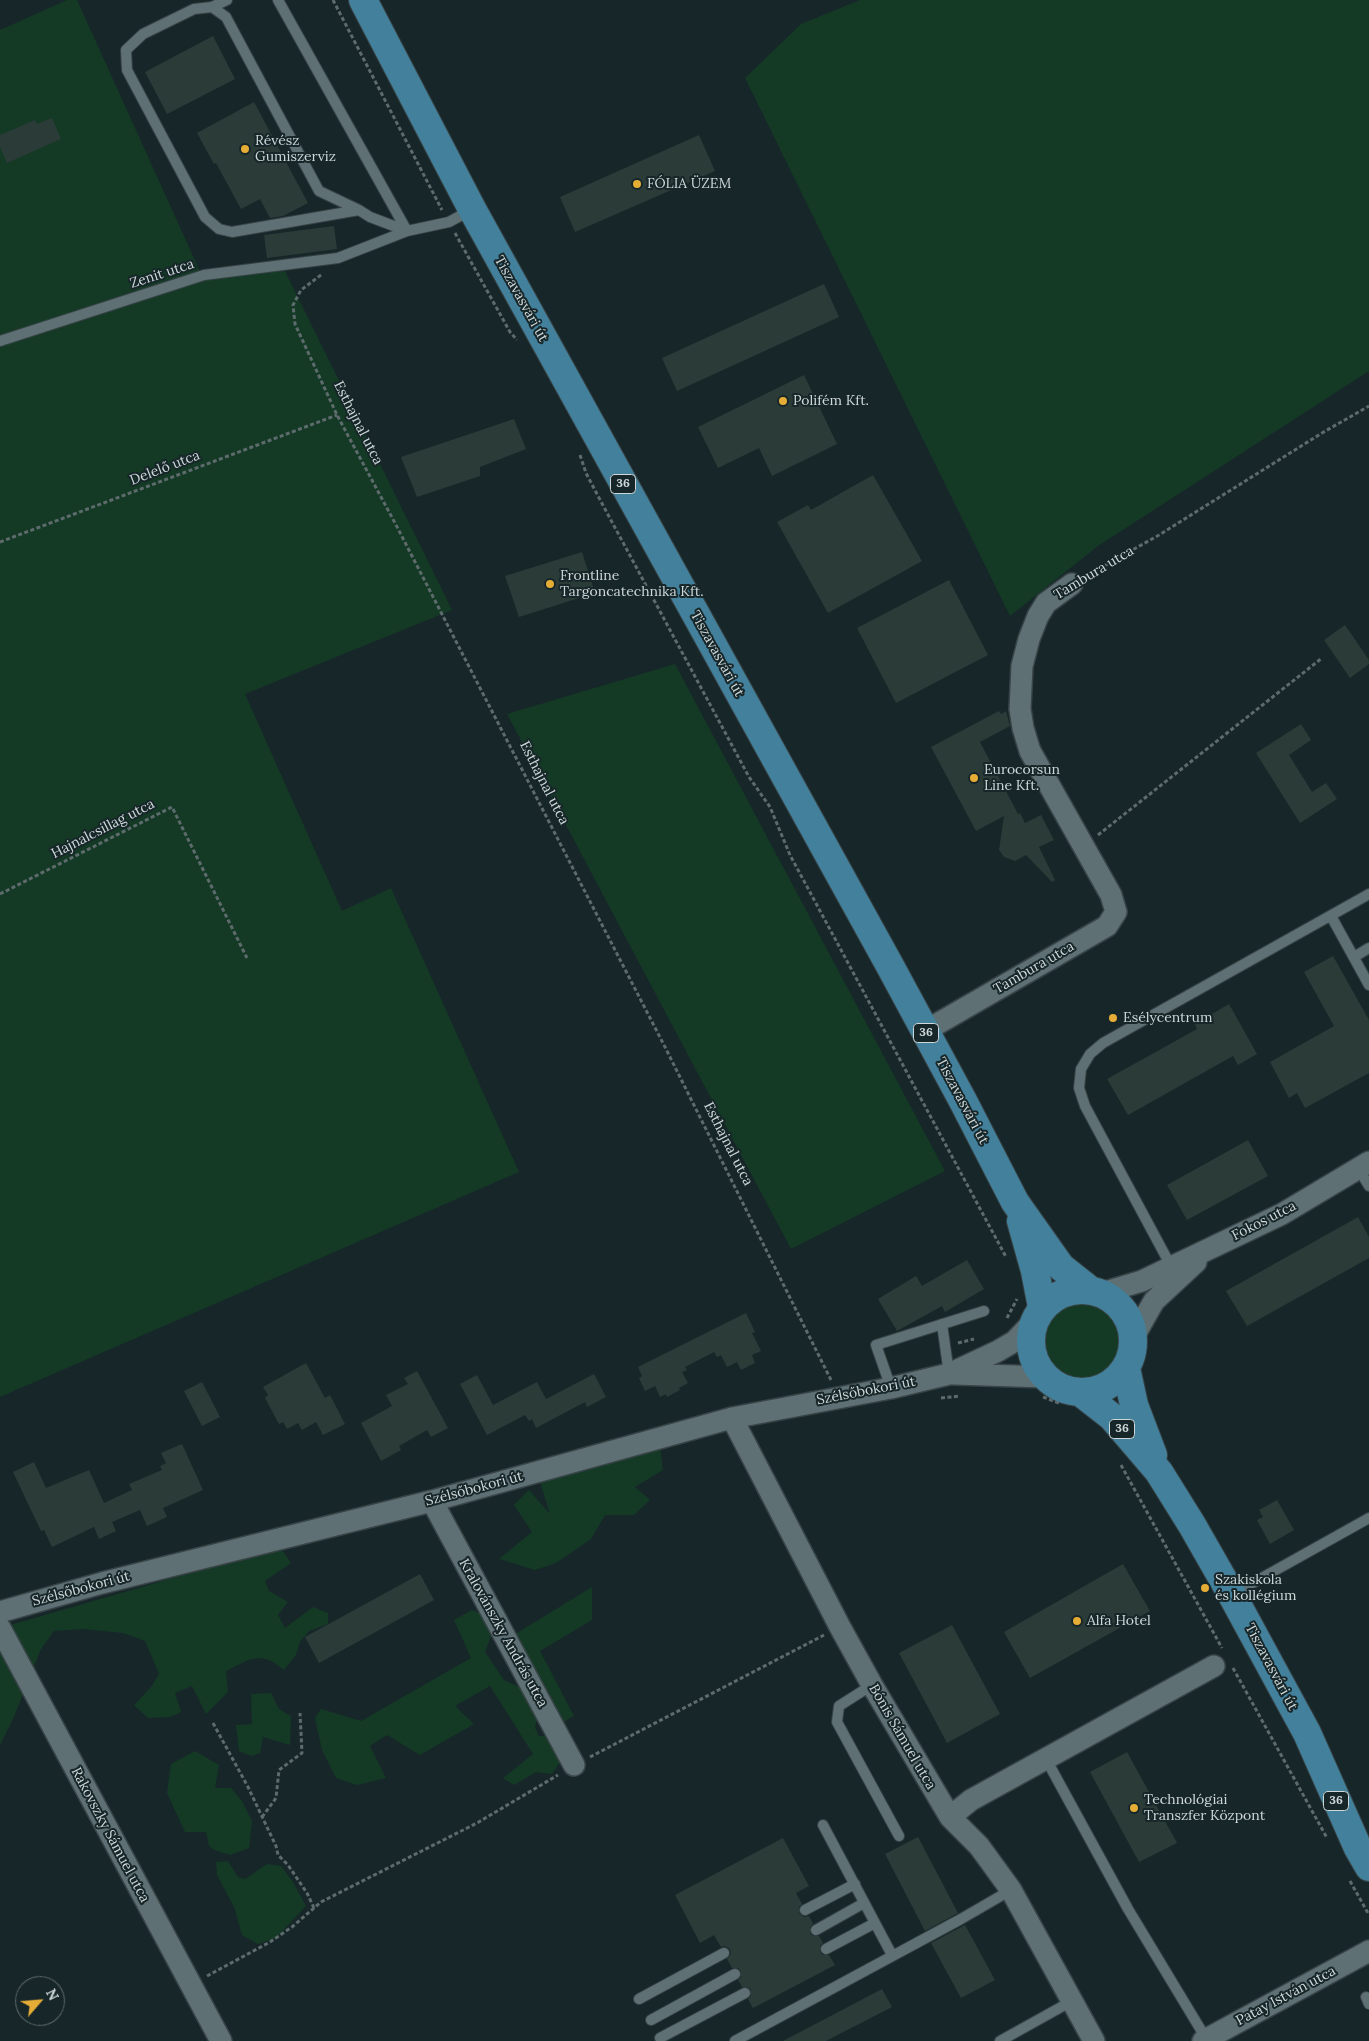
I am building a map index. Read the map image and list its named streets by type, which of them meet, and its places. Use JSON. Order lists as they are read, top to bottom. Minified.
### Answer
{"streets":{"main road":["Tiszavasvári út","36"],"street":["Tambura utca","Fokos utca","Szélsőbokori út","Kralovánszky András utca","Bónis Sámuel utca","Rakovszky Sámuel utca","Patay István utca"],"lane":["Zenit utca"],"path":["Esthajnal utca","Delelő utca","Hajnalcsillag utca"]},"crossings":[["Zenit utca","Esthajnal utca"],["Tiszavasvári út","36"],["Tiszavasvári út","Tambura utca"],["Esthajnal utca","Delelő utca"],["Esthajnal utca","Szélsőbokori út"],["Szélsőbokori út","Kralovánszky András utca"],["Szélsőbokori út","Bónis Sámuel utca"]],"places":["Révész Gumiszerviz","FÓLIA ÜZEM","Polifém Kft.","Frontline Targoncatechnika Kft.","Eurocorsun Line Kft.","Esélycentrum","Szakiskola és kollégium","Alfa Hotel","Technológiai Transzfer Központ"],"north":"top right"}
